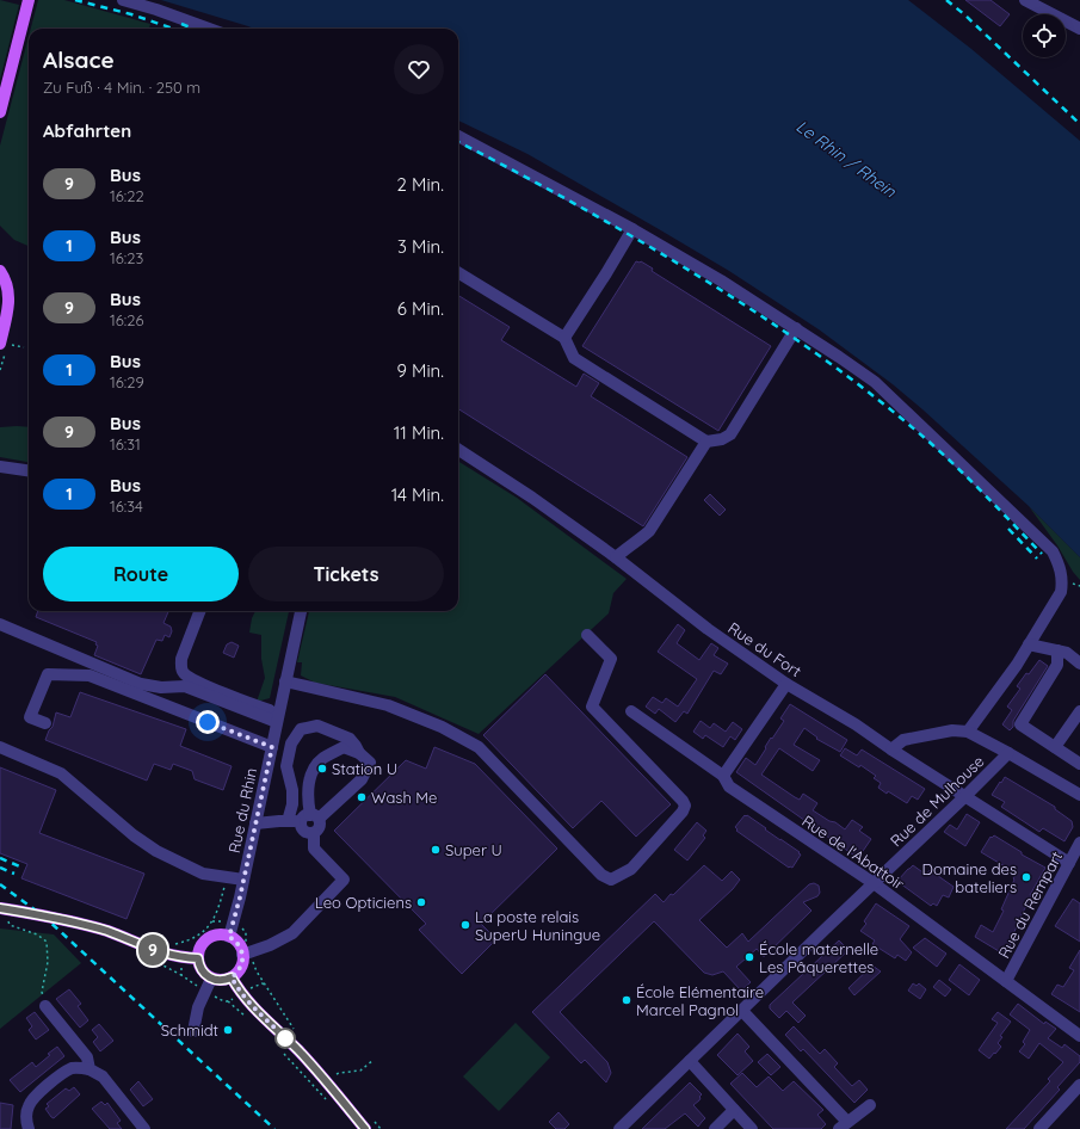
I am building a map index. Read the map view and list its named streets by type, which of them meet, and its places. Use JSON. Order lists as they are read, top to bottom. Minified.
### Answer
{"streets":{"street":["Rue du Fort","Rue de Mulhouse","Rue du Rhin","Rue de l'Abattoir","Rue du Rempart"]},"crossings":[["Rue du Fort","Rue de Mulhouse"],["Rue du Fort","Rue du Rempart"],["Rue de Mulhouse","Rue de l'Abattoir"],["Rue de l'Abattoir","Rue du Rempart"]],"water":["Le Rhin / Rhein"],"places":["Station U","Wash Me","Super U","Domaine des bateliers","Leo Opticiens","La poste relais SuperU Huningue","École maternelle Les Pâquerettes","École Elémentaire Marcel Pagnol","Schmidt"],"lines":["bus line 9"],"page":{"on_map":"9","heading":[["Alsace","Zu Fuß · 4 Min. · 250 m"],"Abfahrten"],"list":[{"mark":"9","name":"Bus","note":"16:22","value":"2 Min."},{"mark":"1","name":"Bus","note":"16:23","value":"3 Min."},{"mark":"9","name":"Bus","note":"16:26","value":"6 Min."},{"mark":"1","name":"Bus","note":"16:29","value":"9 Min."},{"mark":"9","name":"Bus","note":"16:31","value":"11 Min."},{"mark":"1","name":"Bus","note":"16:34","value":"14 Min."}],"buttons":["Route","Tickets"]}}
